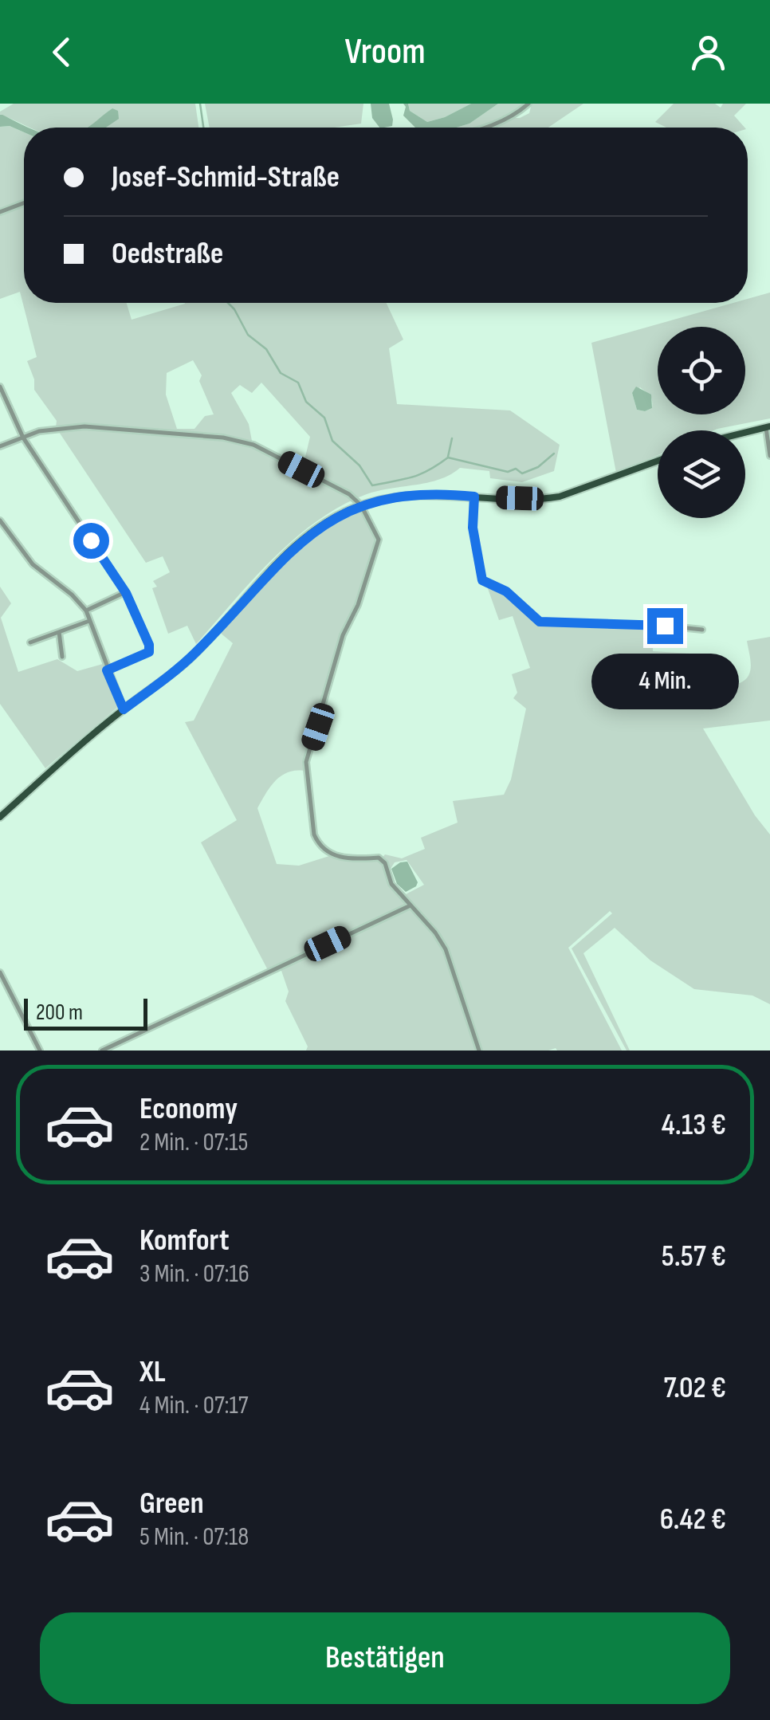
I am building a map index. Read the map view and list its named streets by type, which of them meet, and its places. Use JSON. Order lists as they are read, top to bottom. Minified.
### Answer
{"scale_bar":"200 m","page":{"header":"Vroom","banner":["Josef-Schmid-Straße","Oedstraße"],"bubble":"4 Min.","scale":"200 m","list":[{"name":"Economy","note":"2 Min. · 07:15","value":"4.13 €"},{"name":"Komfort","note":"3 Min. · 07:16","value":"5.57 €"},{"name":"XL","note":"4 Min. · 07:17","value":"7.02 €"},{"name":"Green","note":"5 Min. · 07:18","value":"6.42 €"}],"buttons":"Bestätigen"}}
